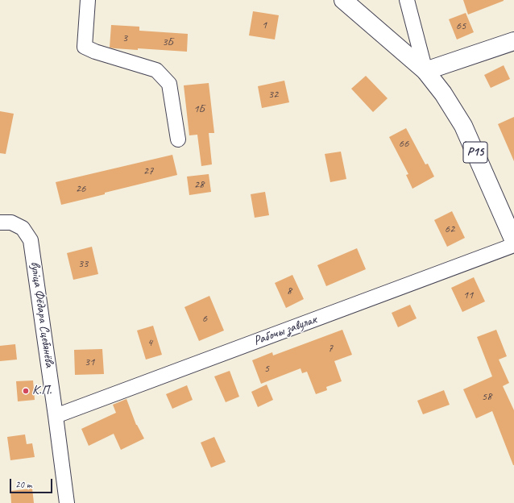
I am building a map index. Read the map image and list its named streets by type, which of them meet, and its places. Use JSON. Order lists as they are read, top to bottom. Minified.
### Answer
{"streets":{"main road":["Р15"],"street":["вуліца Фёдара Сцебянёва","Рабочы завулак"]},"crossings":[["вуліца Фёдара Сцебянёва","Рабочы завулак"]],"places":["К.П."],"house_numbers":["1","65","3","3Б","32","1Б","66","27","28","26","62","33","8","11","6","4","7","31","5","58"],"scale_bar":"20 m"}
